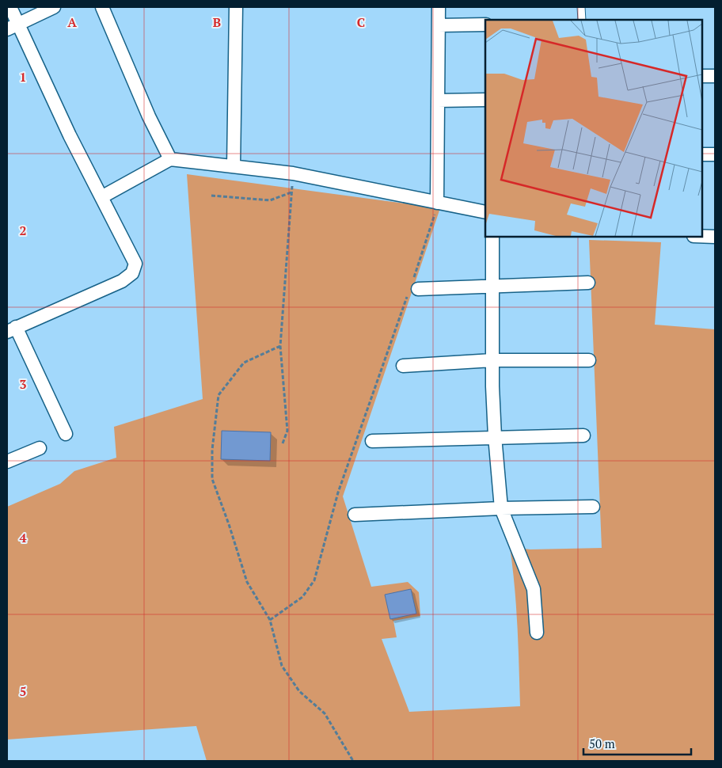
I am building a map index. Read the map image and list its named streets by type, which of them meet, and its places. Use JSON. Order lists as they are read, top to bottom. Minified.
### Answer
{"scale_bar":"50 m","grid":{"columns":["A","B","C"],"rows":["1","2","3","4","5"]}}
